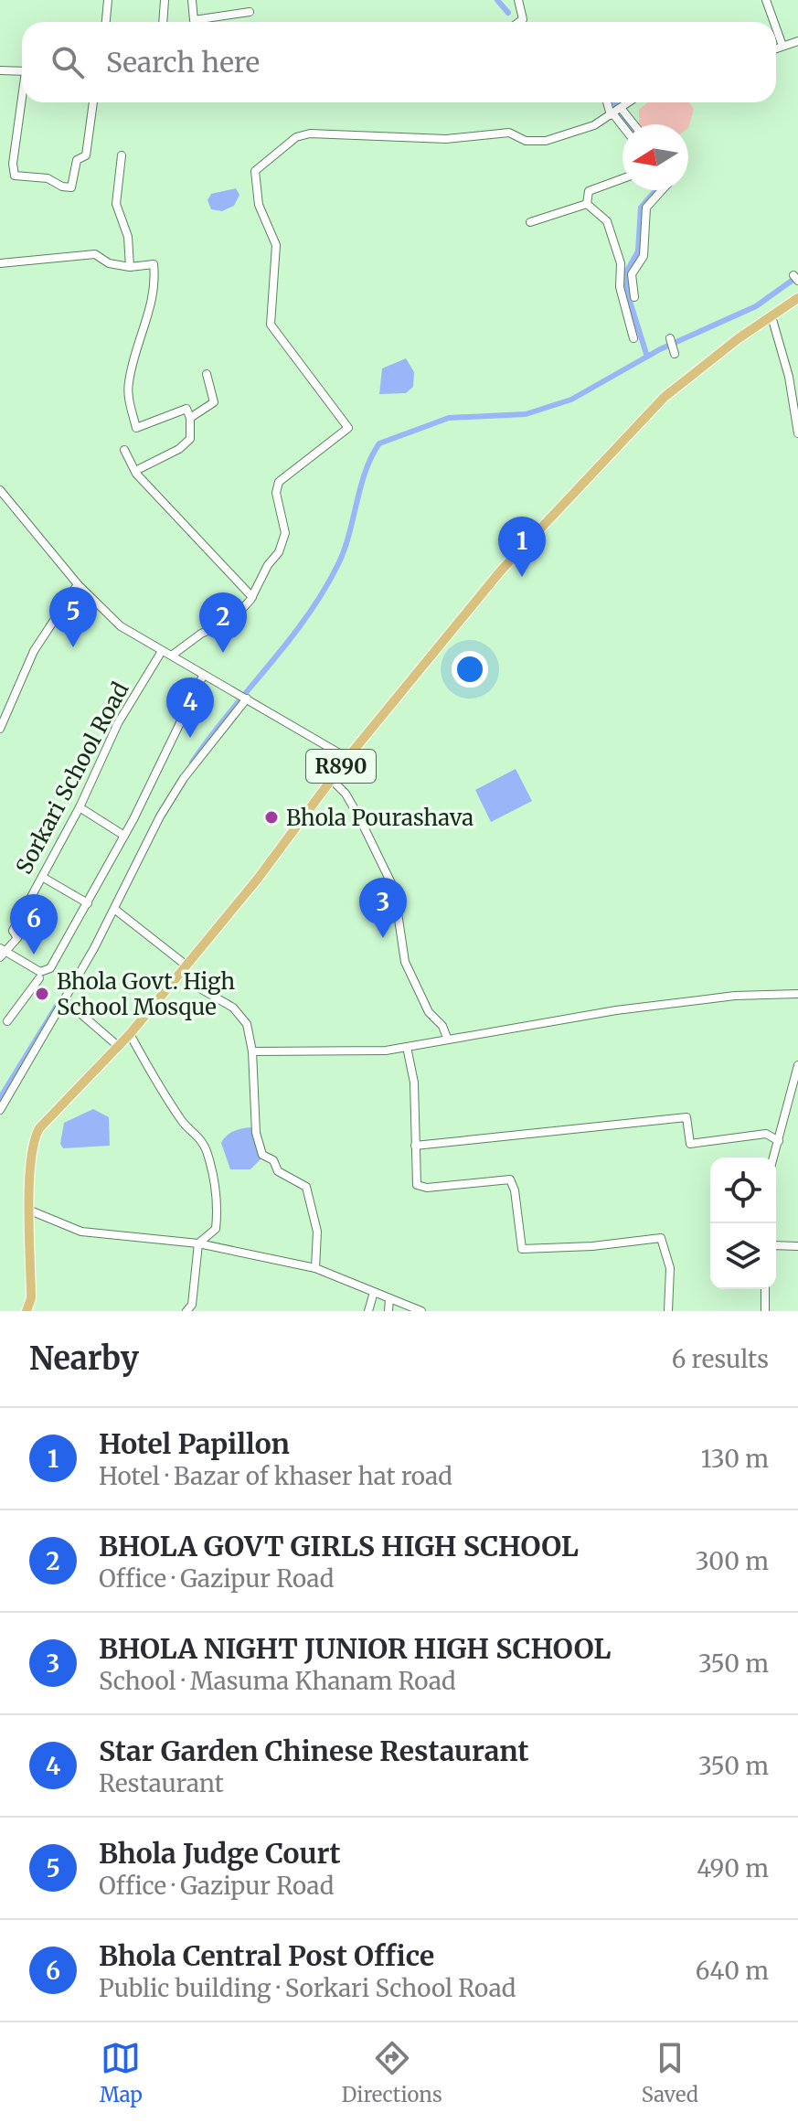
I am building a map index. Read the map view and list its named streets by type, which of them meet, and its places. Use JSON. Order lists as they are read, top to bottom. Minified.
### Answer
{"streets":{"main road":["R890"],"street":["Sorkari School Road"]},"places":["Bhola Pourashava","Bhola Govt. High School Mosque"],"north":"left","page":{"search":"Search here","pins":["1","5","2","4","3","6"],"heading":["Nearby","6 results"],"list":[{"mark":"1","name":"Hotel Papillon","note":"Hotel · Bazar of khaser hat road","value":"130 m"},{"mark":"2","name":"BHOLA GOVT GIRLS HIGH SCHOOL","note":"Office · Gazipur Road","value":"300 m"},{"mark":"3","name":"BHOLA NIGHT JUNIOR HIGH SCHOOL","note":"School · Masuma Khanam Road","value":"350 m"},{"mark":"4","name":"Star Garden Chinese Restaurant","note":"Restaurant","value":"350 m"},{"mark":"5","name":"Bhola Judge Court","note":"Office · Gazipur Road","value":"490 m"},{"mark":"6","name":"Bhola Central Post Office","note":"Public building · Sorkari School Road","value":"640 m"}],"nav":["Map","Directions","Saved"]}}
